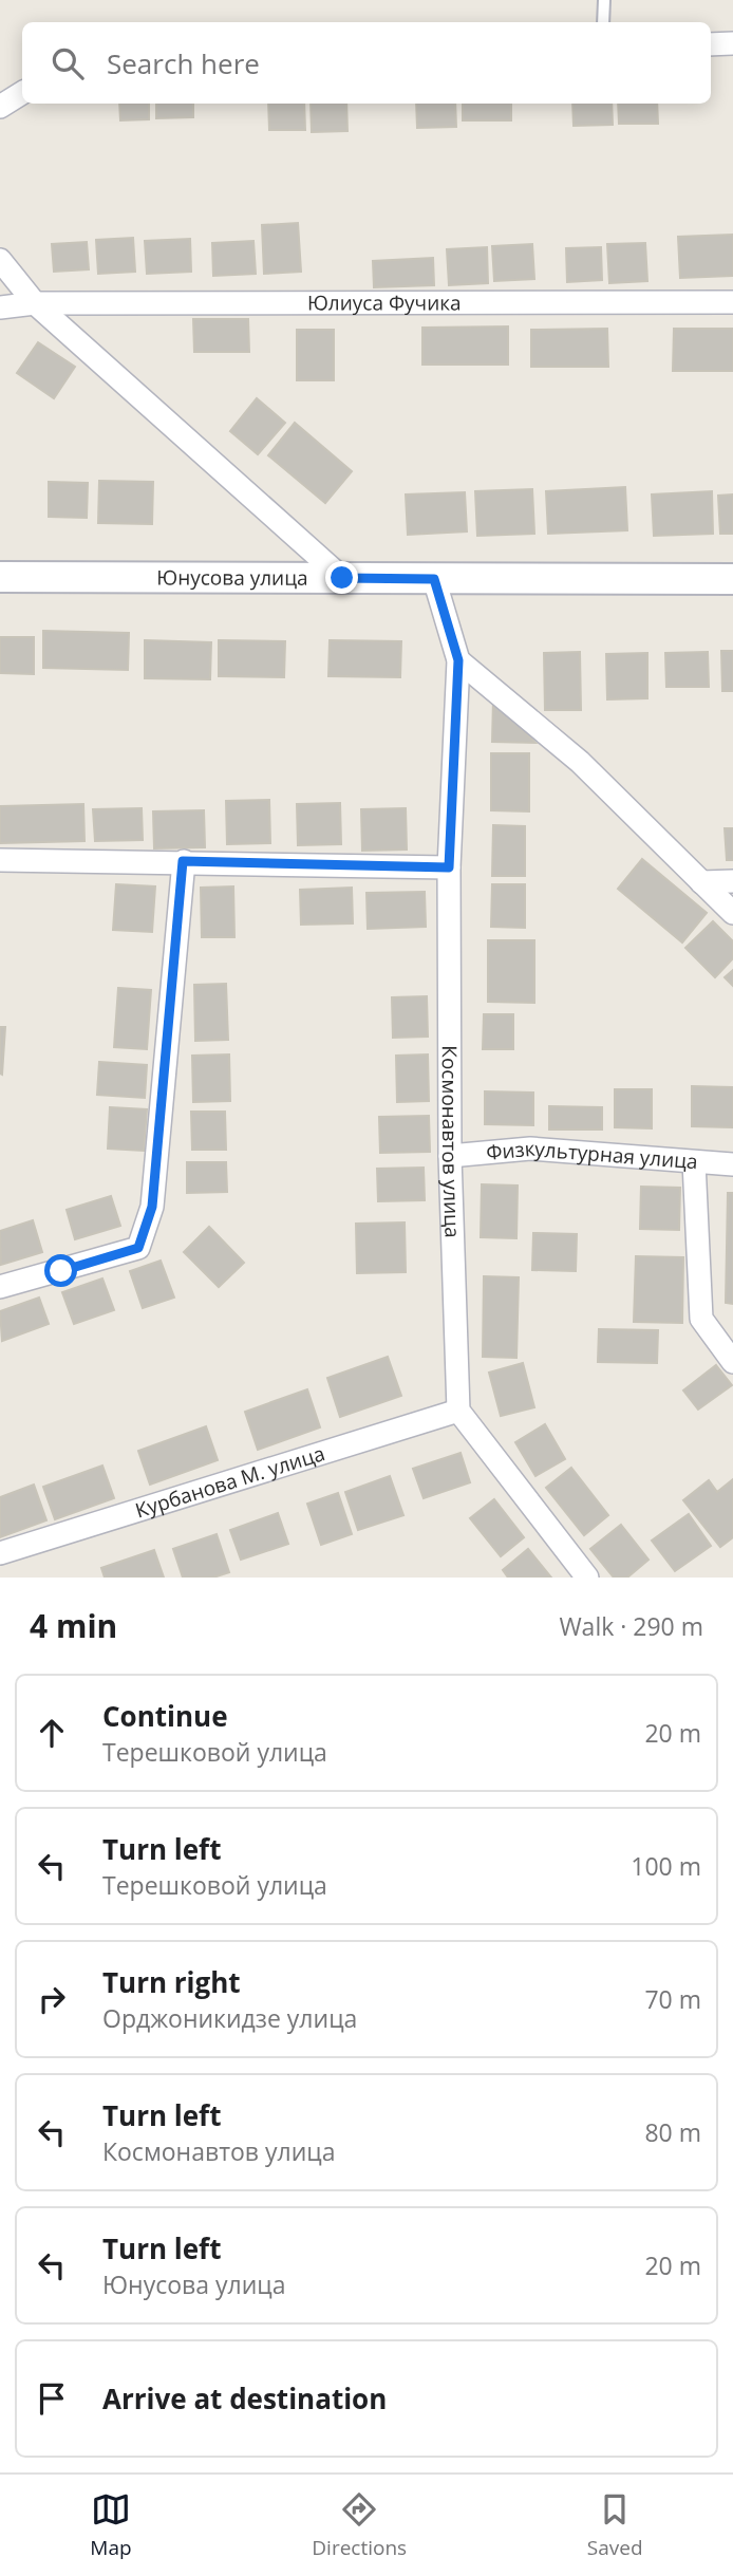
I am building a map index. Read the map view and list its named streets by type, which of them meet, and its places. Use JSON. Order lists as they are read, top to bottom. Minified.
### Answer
{"streets":{"main road":["Юнусова улица"],"street":["Юлиуса Фучика","Космонавтов улица","Физкультурная улица","Курбанова М. улица"]},"crossings":[["Юнусова улица","Космонавтов улица"],["Космонавтов улица","Физкультурная улица"],["Космонавтов улица","Курбанова М. улица"]],"page":{"search":"Search here","heading":["4 min","Walk · 290 m"],"list":[["Continue","Терешковой улица","20 m"],["Turn left","Терешковой улица","100 m"],["Turn right","Орджоникидзе улица","70 m"],["Turn left","Космонавтов улица","80 m"],["Turn left","Юнусова улица","20 m"],"Arrive at destination"],"nav":["Map","Directions","Saved"]}}
